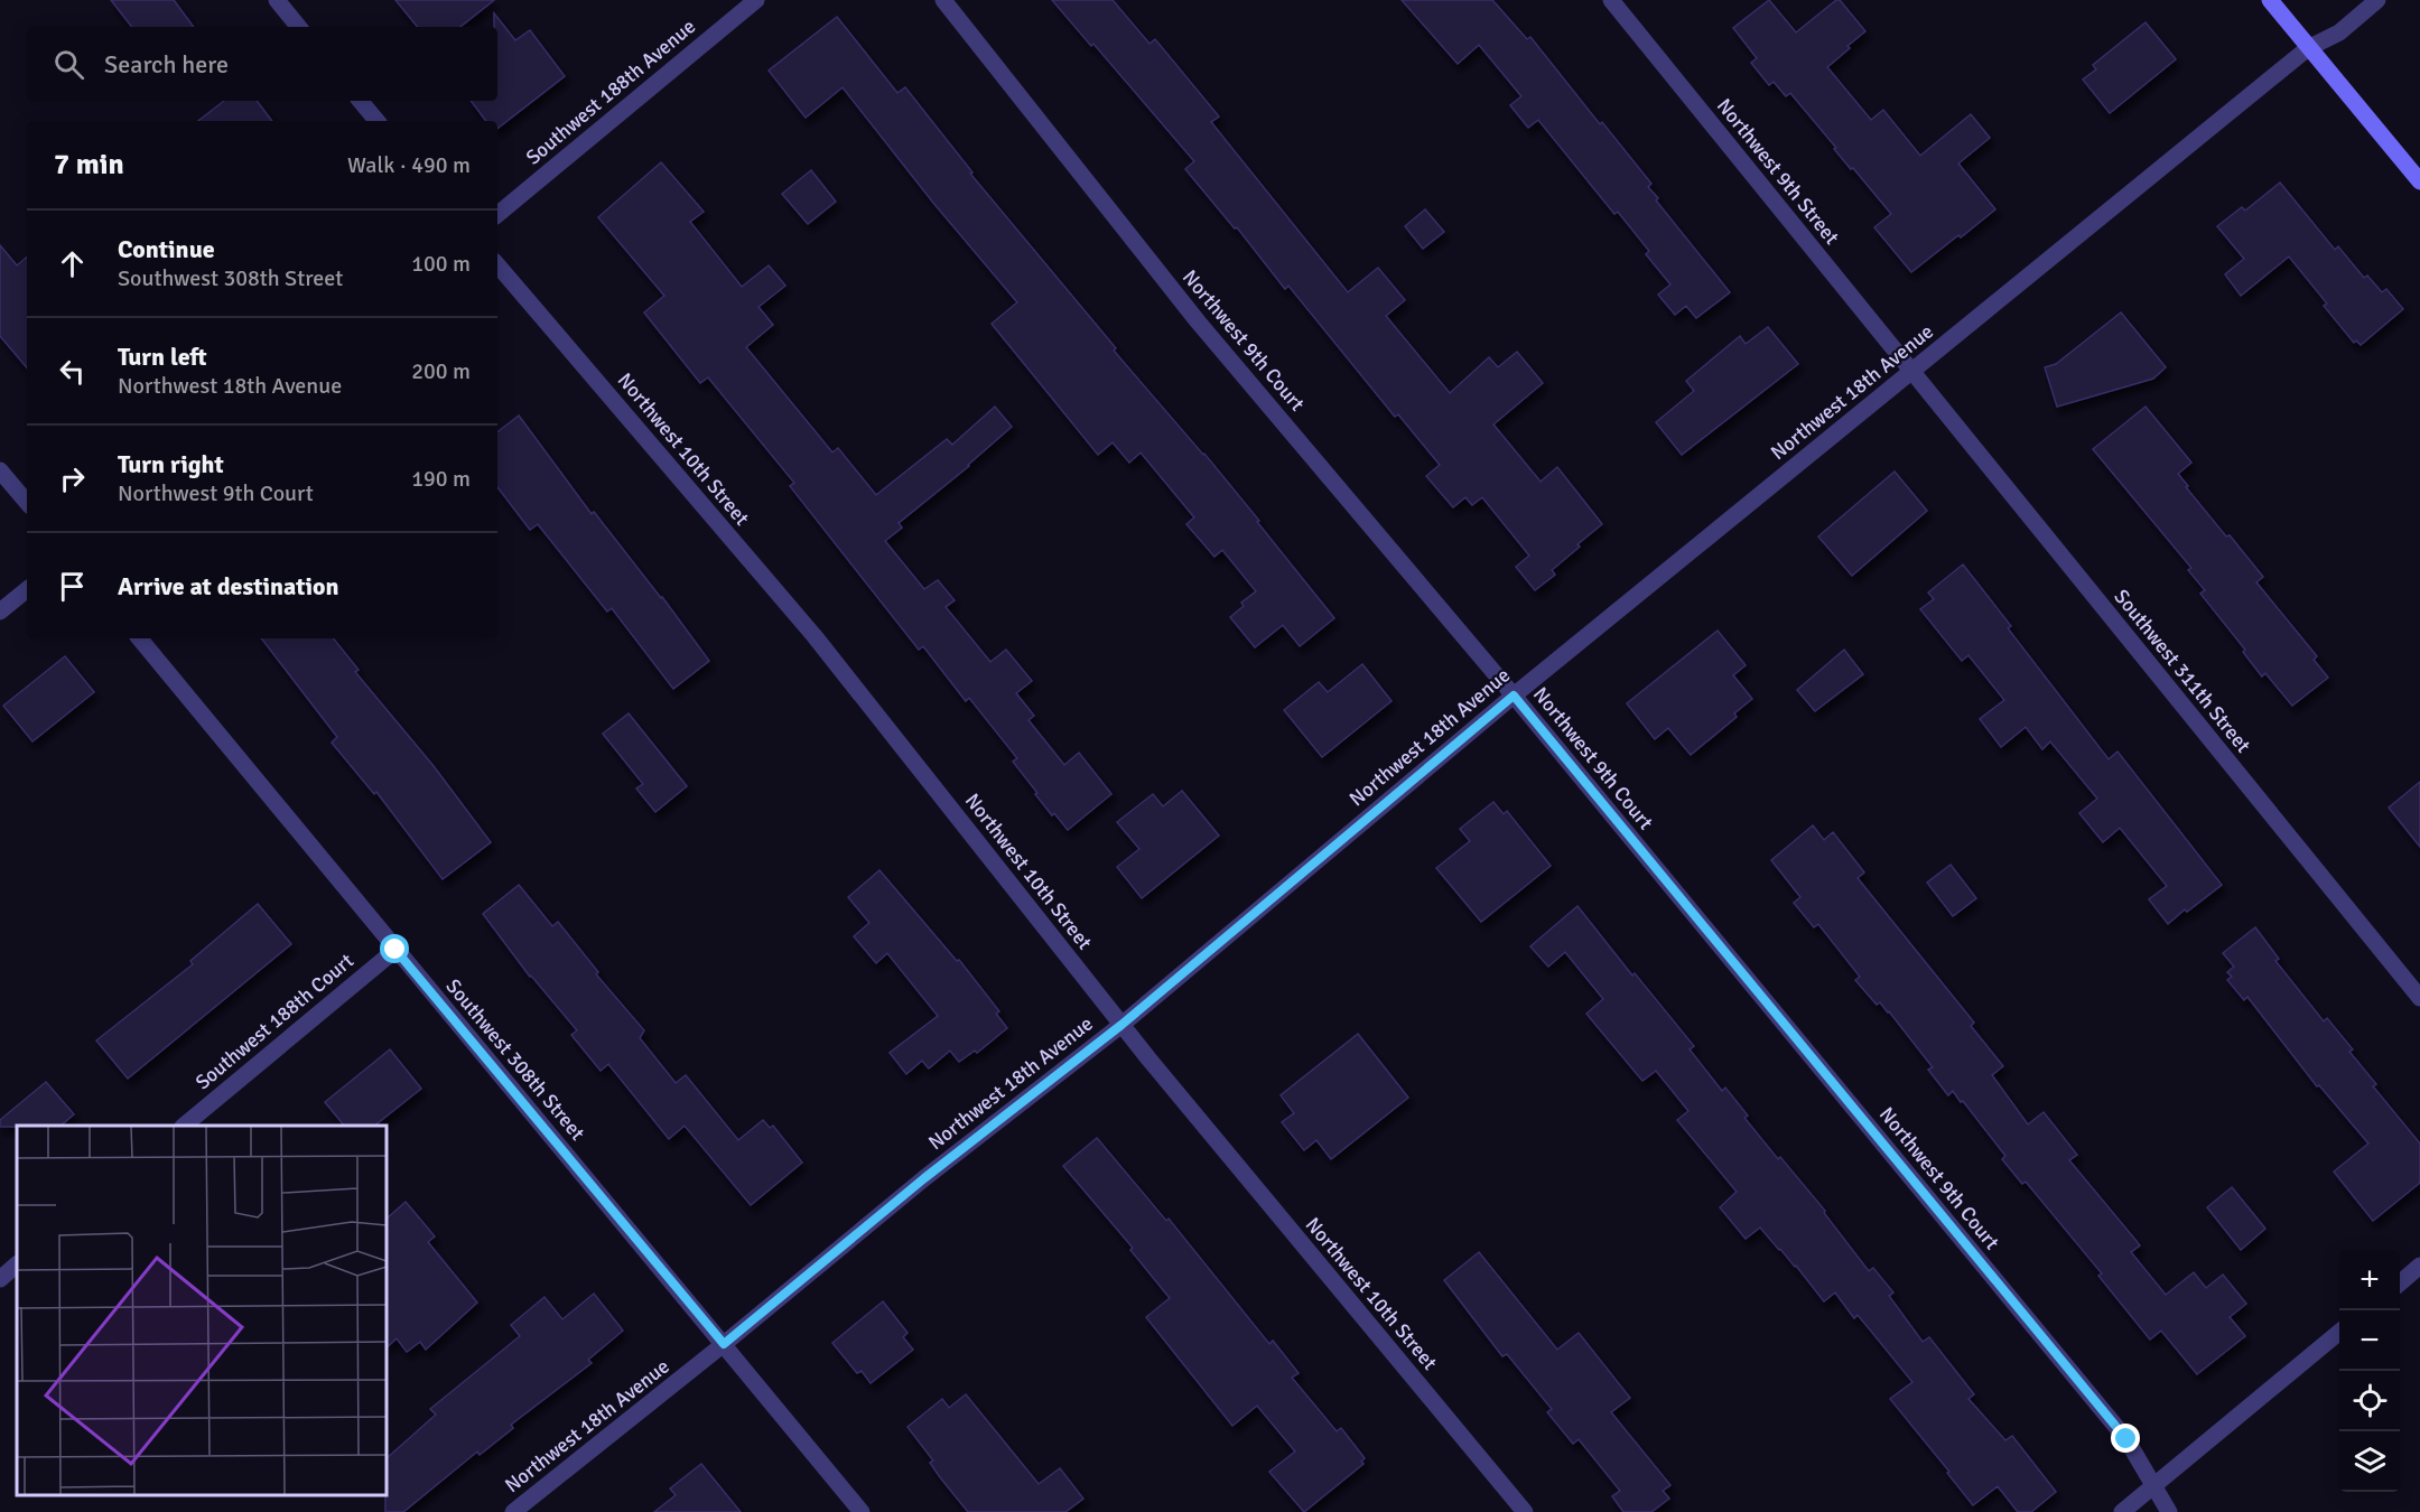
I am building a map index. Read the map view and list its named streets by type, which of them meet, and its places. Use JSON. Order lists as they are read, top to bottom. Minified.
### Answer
{"streets":{"street":["Southwest 188th Avenue","Northwest 9th Street","Northwest 9th Court","Northwest 18th Avenue","Northwest 10th Street","Southwest 311th Street","Southwest 188th Court","Southwest 308th Street"]},"crossings":[["Northwest 9th Street","Northwest 18th Avenue"],["Northwest 9th Street","Southwest 311th Street"],["Northwest 9th Court","Northwest 18th Avenue"],["Northwest 18th Avenue","Northwest 10th Street"],["Northwest 18th Avenue","Southwest 311th Street"],["Northwest 18th Avenue","Southwest 308th Street"],["Southwest 188th Court","Southwest 308th Street"]],"page":{"search":"Search here","heading":["7 min","Walk · 490 m"],"list":[["Continue","Southwest 308th Street","100 m"],["Turn left","Northwest 18th Avenue","200 m"],["Turn right","Northwest 9th Court","190 m"],"Arrive at destination"],"map_buttons":["+","−"]}}
